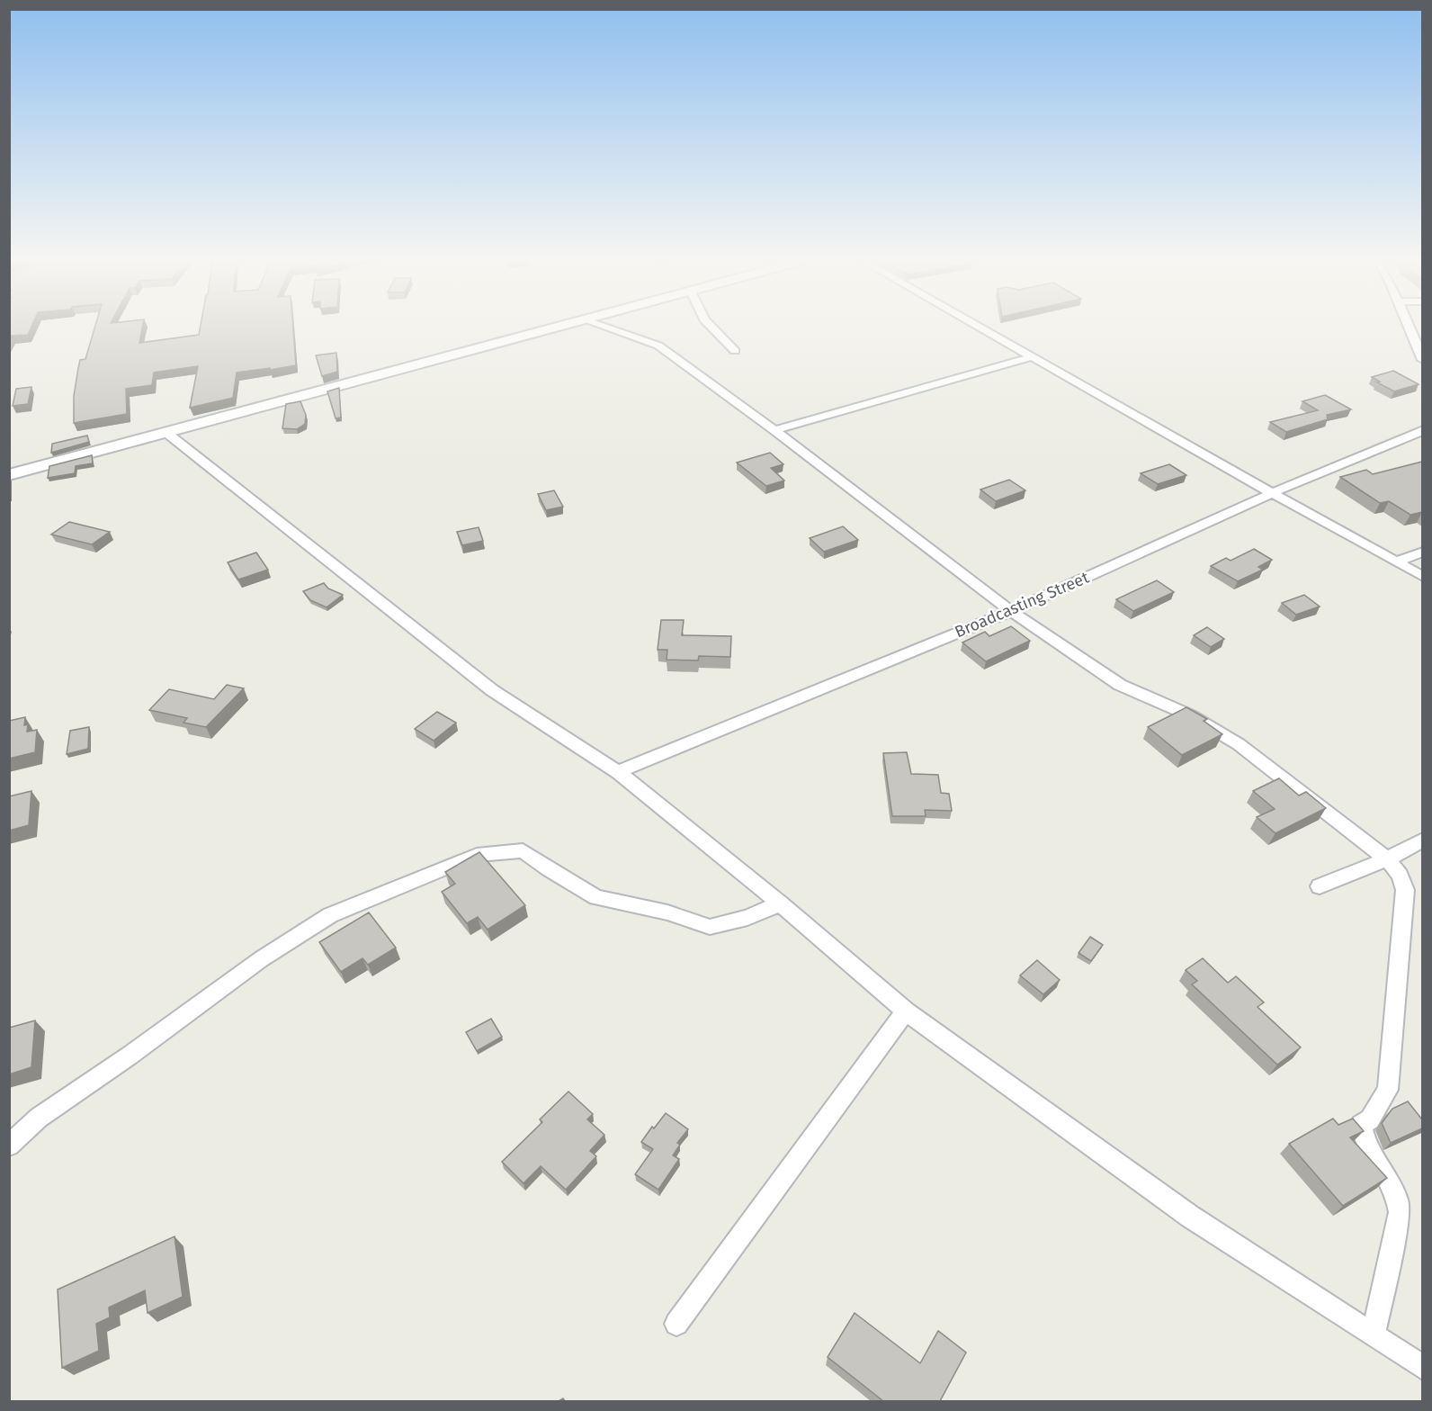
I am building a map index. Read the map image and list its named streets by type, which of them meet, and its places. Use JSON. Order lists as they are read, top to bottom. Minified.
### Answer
{"streets":{"street":["Broadcasting Street"]}}
